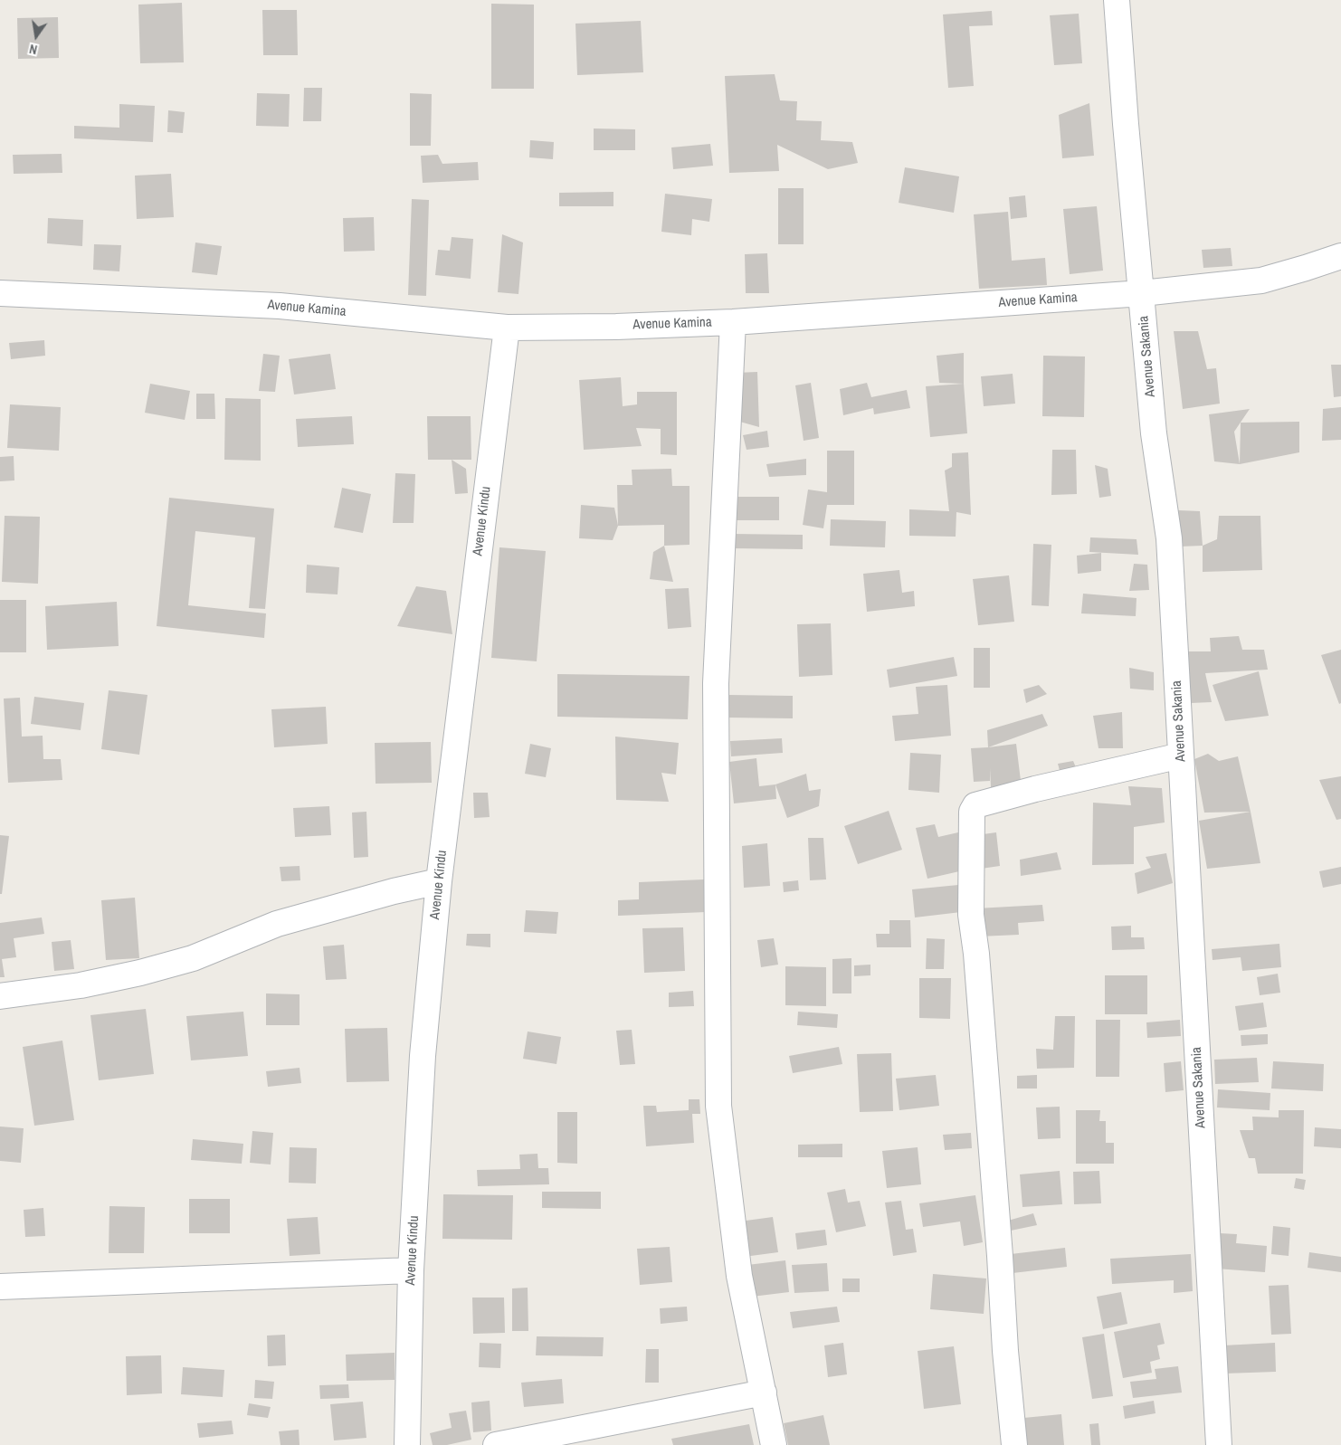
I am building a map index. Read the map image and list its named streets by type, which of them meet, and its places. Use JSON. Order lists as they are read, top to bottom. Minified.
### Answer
{"streets":{"street":["Avenue Kamina","Avenue Sakania","Avenue Kindu"]},"crossings":[["Avenue Kamina","Avenue Sakania"],["Avenue Kamina","Avenue Kindu"]],"north":"bottom"}
